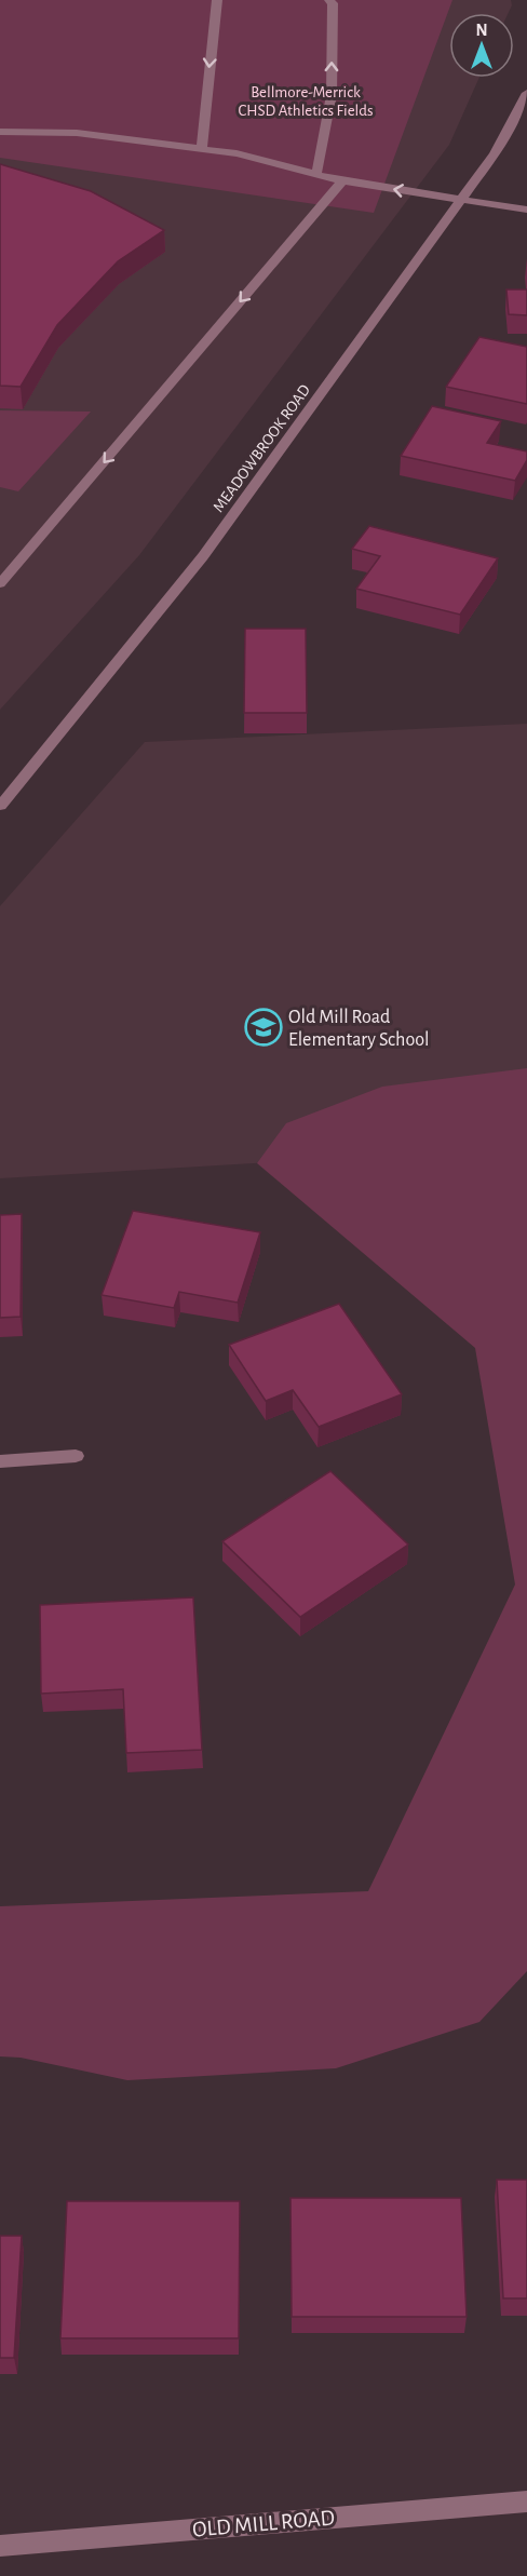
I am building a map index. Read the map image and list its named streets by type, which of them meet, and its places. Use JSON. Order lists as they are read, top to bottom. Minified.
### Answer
{"streets":{"street":["MEADOWBROOK ROAD","OLD MILL ROAD"]},"parks":["Bellmore-Merrick CHSD Athletics Fields"],"places":{"school or university":["Old Mill Road Elementary School"]},"north":"top"}
